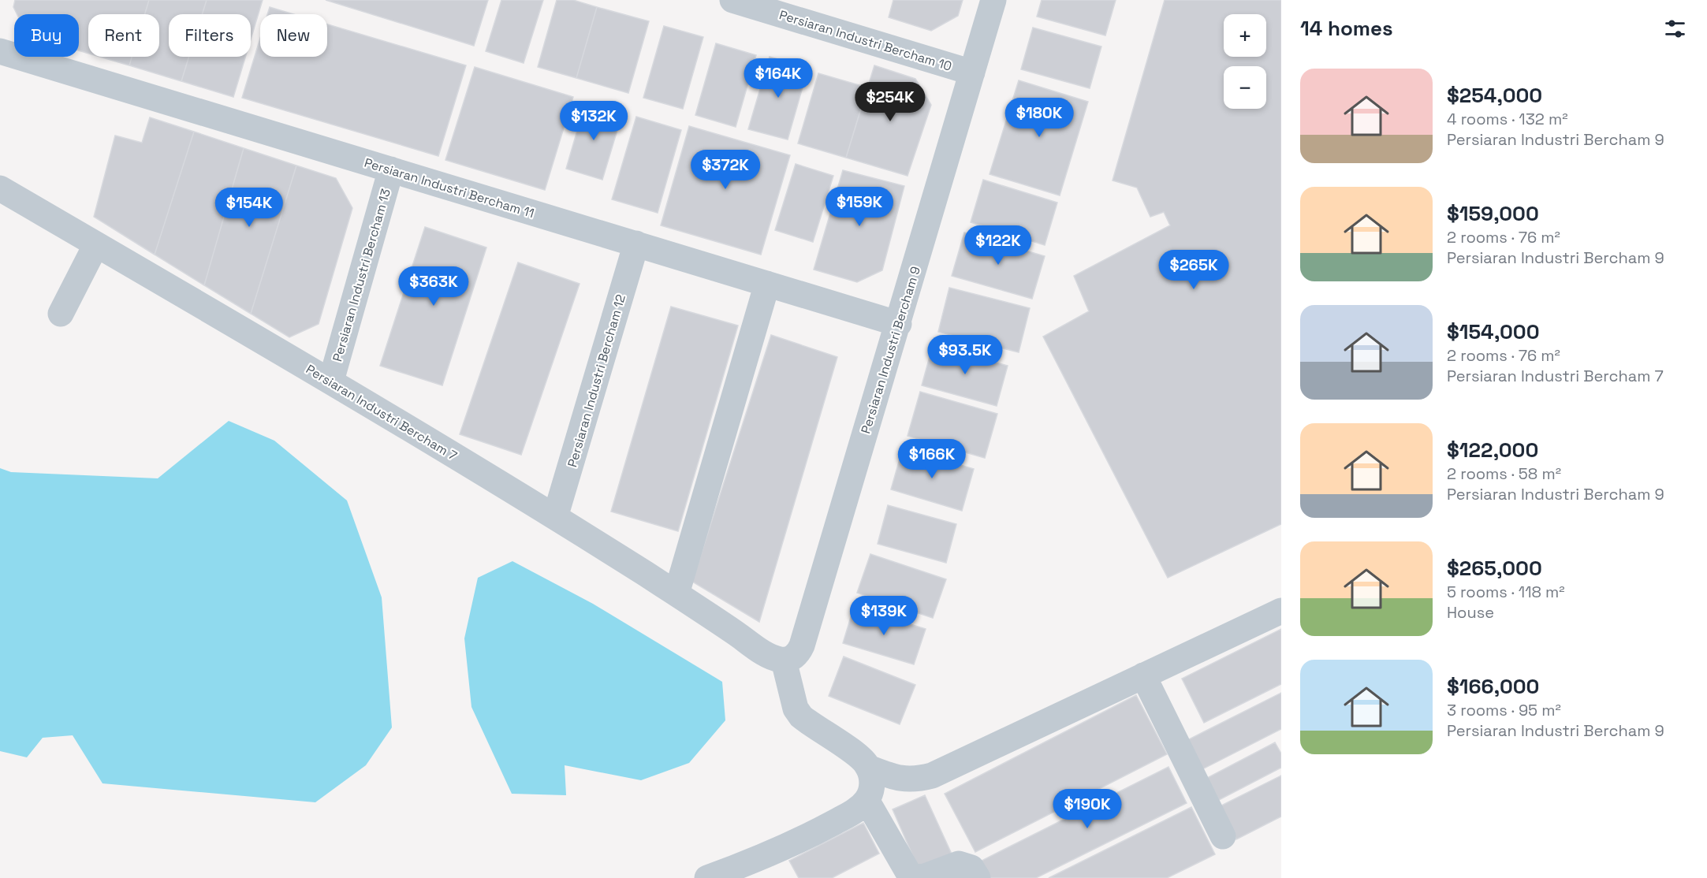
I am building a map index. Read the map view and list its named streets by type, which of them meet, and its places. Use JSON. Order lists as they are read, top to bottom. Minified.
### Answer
{"streets":{"street":["Persiaran Industri Bercham 10","Persiaran Industri Bercham 11","Persiaran Industri Bercham 13","Persiaran Industri Bercham 9","Persiaran Industri Bercham 12","Persiaran Industri Bercham 7"]},"crossings":[["Persiaran Industri Bercham 10","Persiaran Industri Bercham 9"],["Persiaran Industri Bercham 11","Persiaran Industri Bercham 13"],["Persiaran Industri Bercham 11","Persiaran Industri Bercham 9"],["Persiaran Industri Bercham 11","Persiaran Industri Bercham 12"],["Persiaran Industri Bercham 13","Persiaran Industri Bercham 7"],["Persiaran Industri Bercham 9","Persiaran Industri Bercham 7"],["Persiaran Industri Bercham 12","Persiaran Industri Bercham 7"]],"page":{"heading":"14 homes","map_buttons":["+","−"],"chip":["Buy","Rent","Filters","New"],"list":[{"name":"$254,000","note":"4 rooms · 132 m² · Persiaran Industri Bercham 9"},{"name":"$159,000","note":"2 rooms · 76 m² · Persiaran Industri Bercham 9"},{"name":"$154,000","note":"2 rooms · 76 m² · Persiaran Industri Bercham 7"},{"name":"$122,000","note":"2 rooms · 58 m² · Persiaran Industri Bercham 9"},{"name":"$265,000","note":"5 rooms · 118 m² · House"},{"name":"$166,000","note":"3 rooms · 95 m² · Persiaran Industri Bercham 9"}],"price":["$164K","$254K","$180K","$132K","$372K","$159K","$154K","$122K","$265K","$363K","$93.5K","$166K","$139K","$190K"]}}
